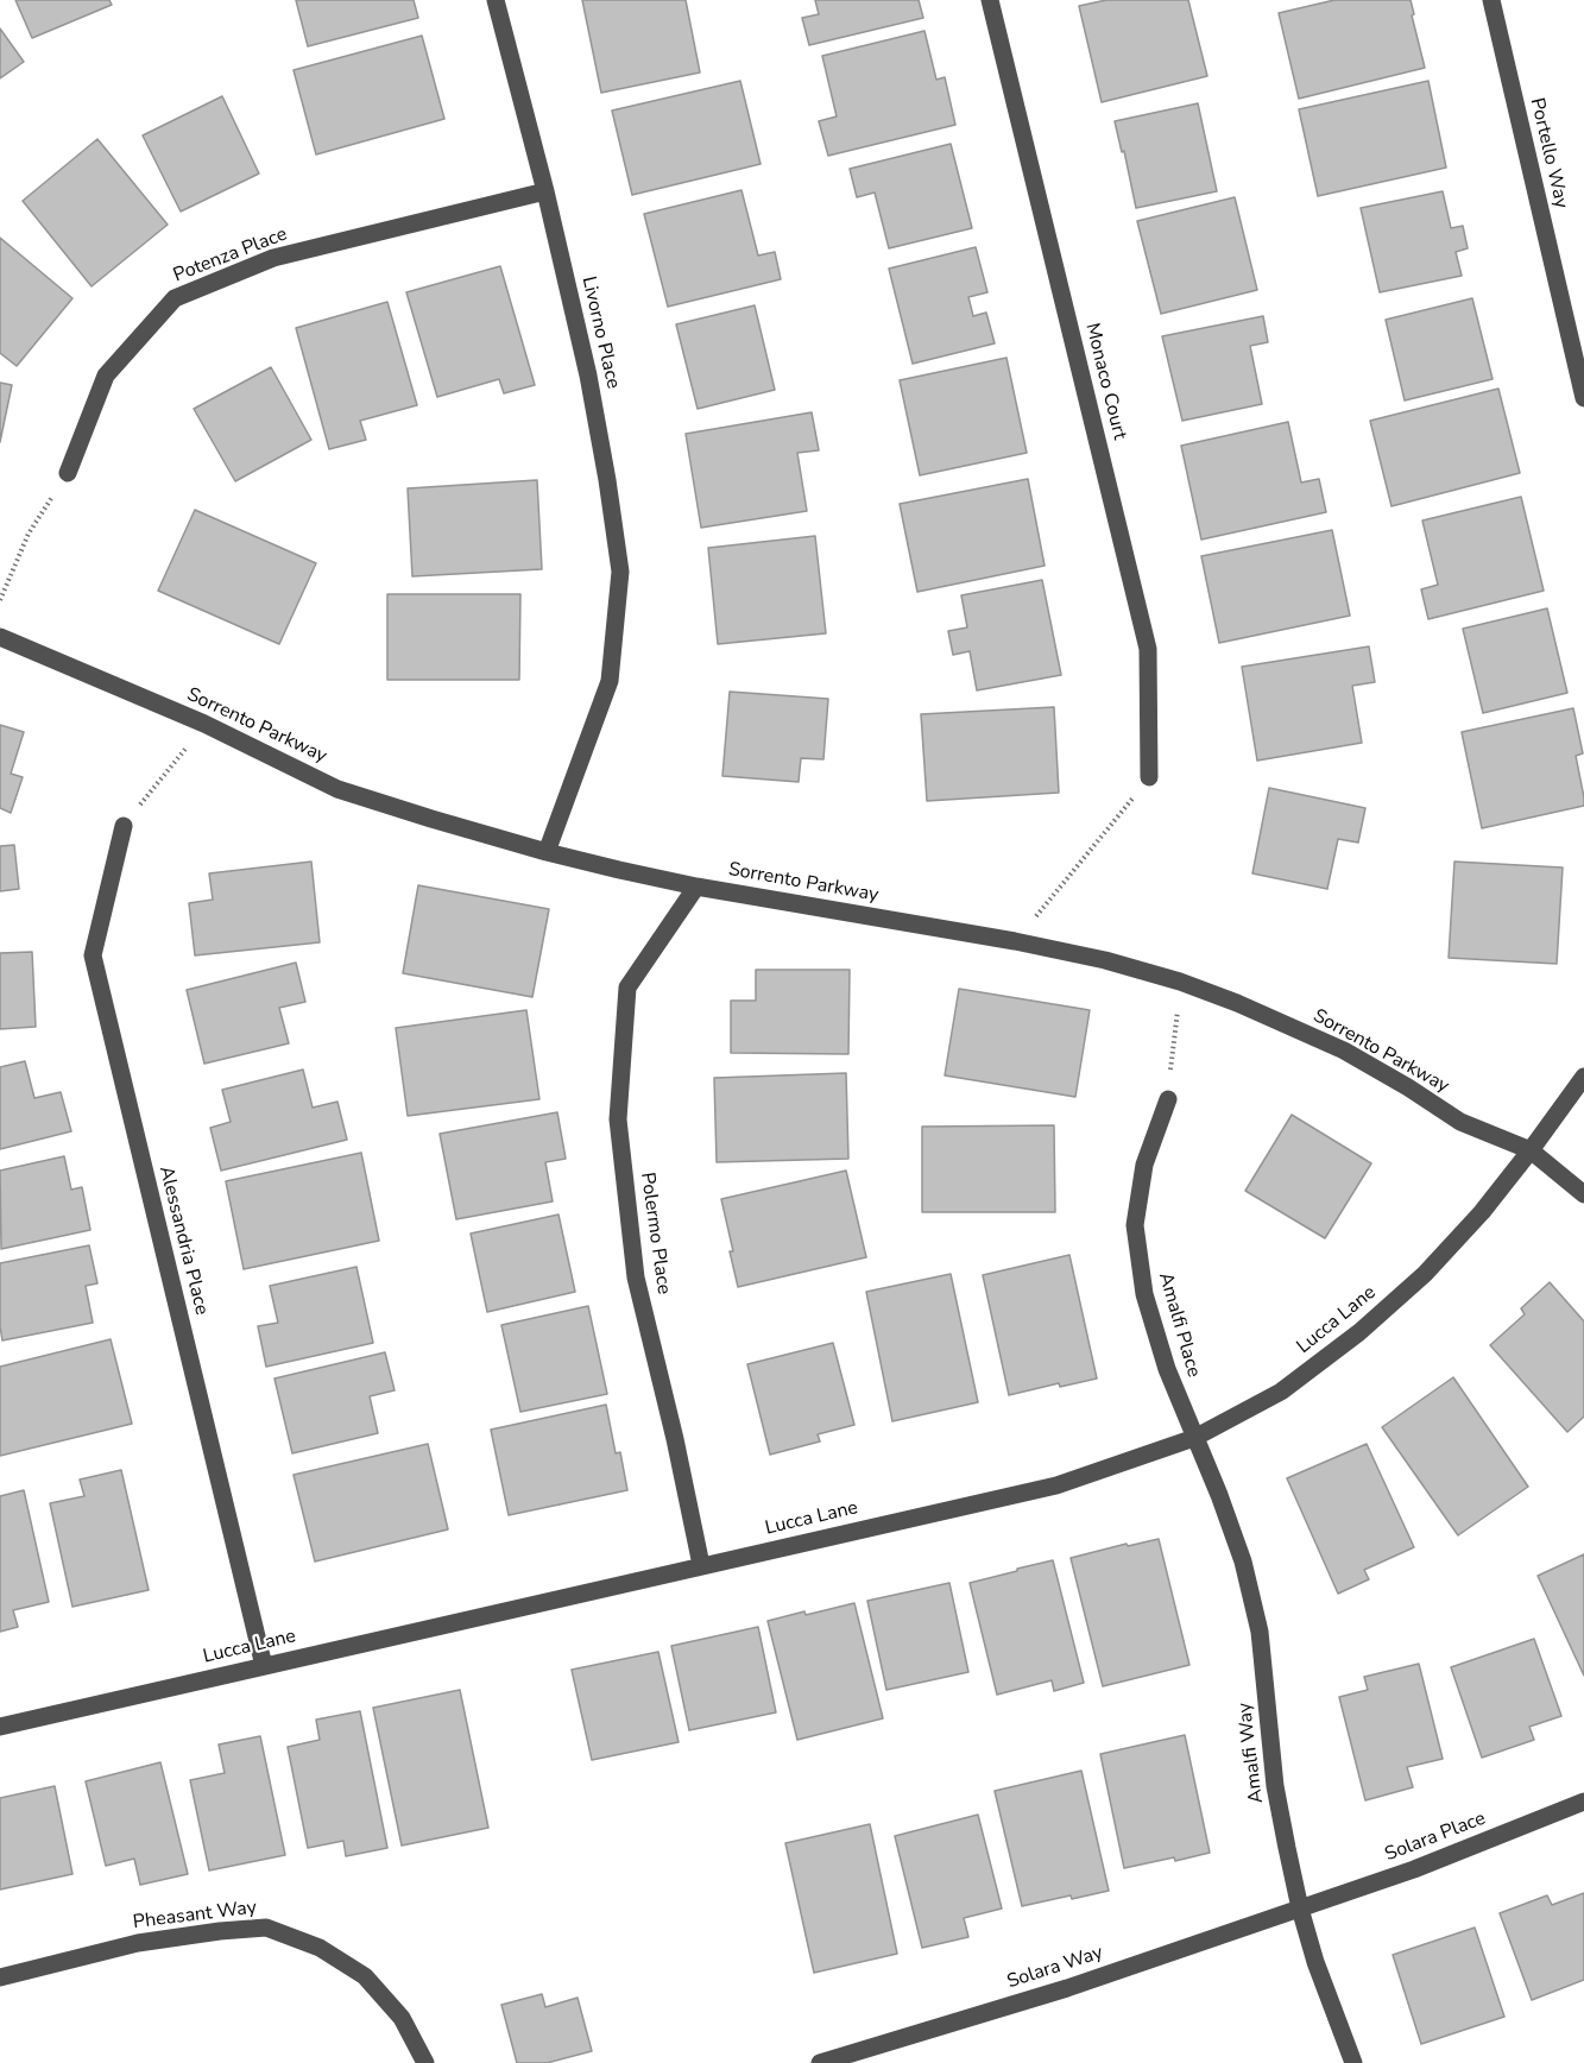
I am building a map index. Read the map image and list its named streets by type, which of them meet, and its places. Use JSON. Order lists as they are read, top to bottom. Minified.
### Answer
{"streets":{"street":["Portello Way","Potenza Place","Livorno Place","Monaco Court","Sorrento Parkway","Polermo Place","Alessandria Place","Lucca Lane","Amalfi Place","Amalfi Way","Solara Place","Pheasant Way","Solara Way"]},"crossings":[["Potenza Place","Livorno Place"],["Livorno Place","Sorrento Parkway"],["Sorrento Parkway","Polermo Place"],["Sorrento Parkway","Lucca Lane"],["Polermo Place","Lucca Lane"],["Alessandria Place","Lucca Lane"],["Lucca Lane","Amalfi Place"],["Lucca Lane","Amalfi Way"],["Amalfi Place","Amalfi Way"],["Amalfi Way","Solara Place"],["Amalfi Way","Solara Way"],["Solara Place","Solara Way"]]}
